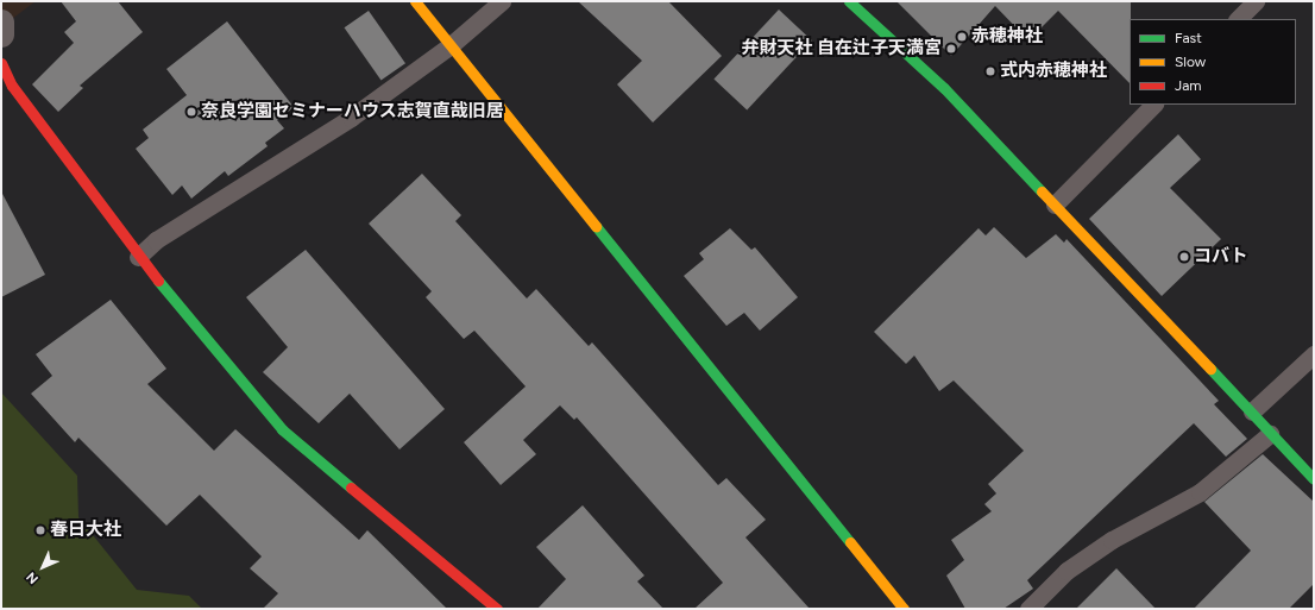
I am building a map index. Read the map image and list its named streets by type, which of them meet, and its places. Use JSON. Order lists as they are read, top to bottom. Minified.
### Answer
{"places":["赤穂神社","弁財天社 自在辻子天満宮","式内赤穂神社","奈良学園セミナーハウス志賀直哉旧居","コバト","春日大社"],"legend":["Fast","Slow","Jam"],"north":"bottom left"}
